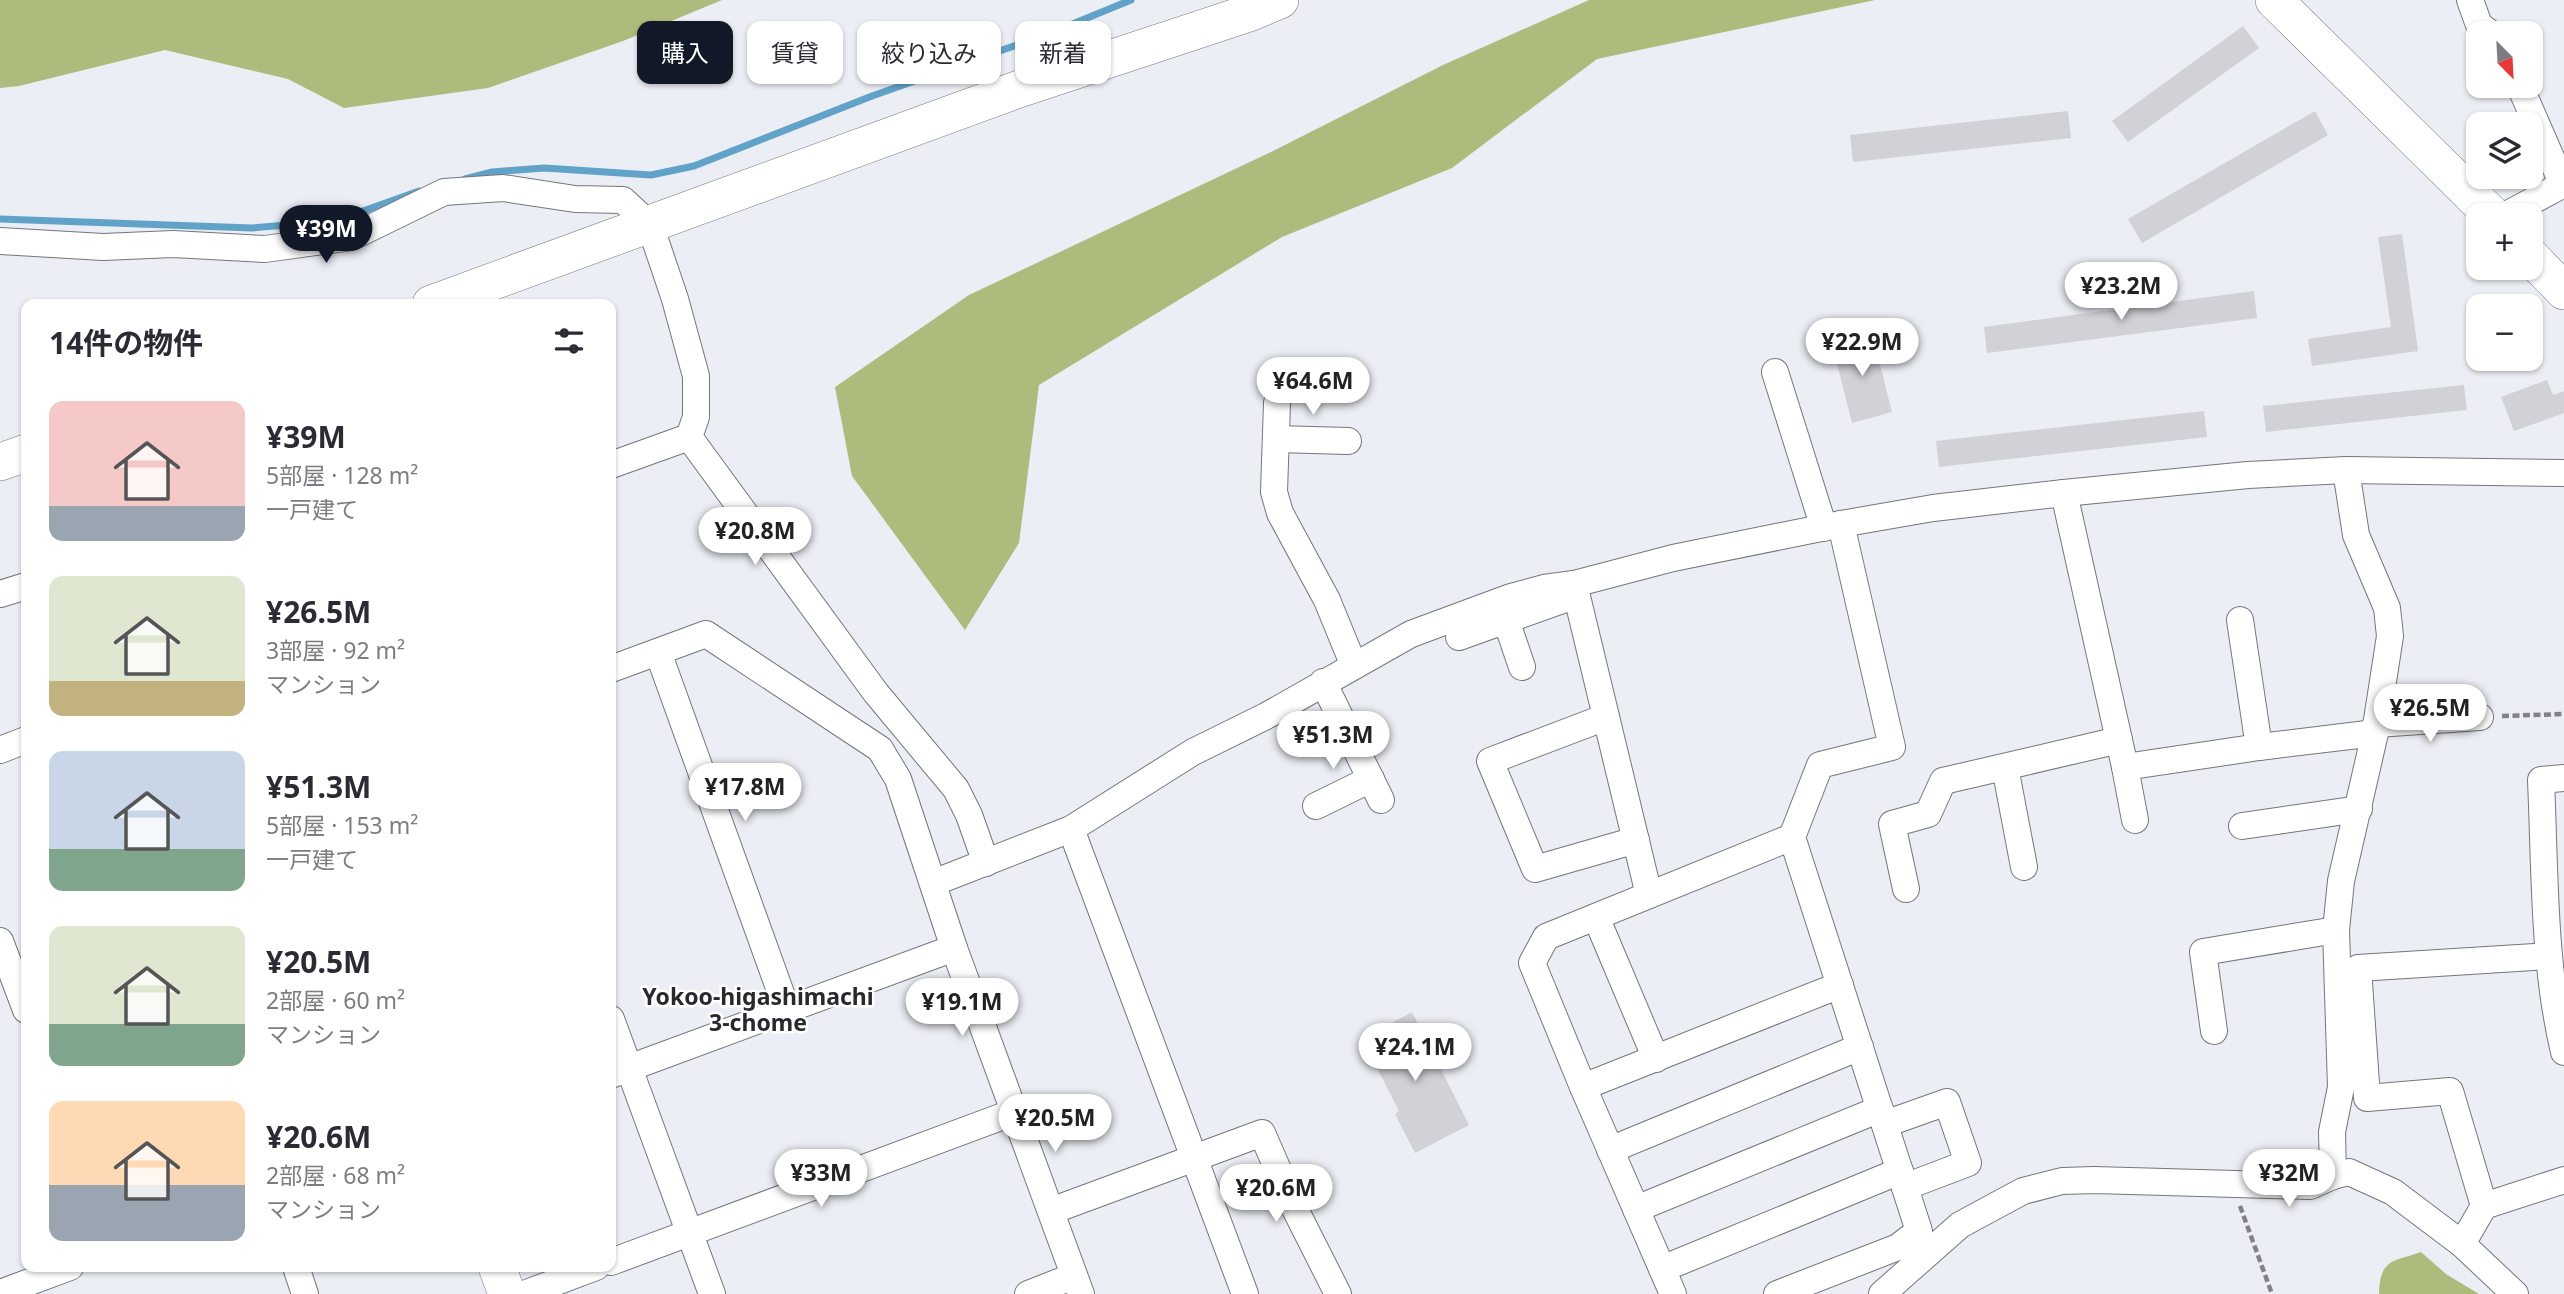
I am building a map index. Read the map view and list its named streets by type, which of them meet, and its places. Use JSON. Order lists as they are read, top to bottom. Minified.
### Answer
{"districts":["Yokoo-higashimachi 3-chome"],"north":"bottom right","page":{"map_buttons":["+","−"],"chip":["購入","賃貸","絞り込み","新着"],"price":["¥39M","¥23.2M","¥22.9M","¥64.6M","¥20.8M","¥26.5M","¥51.3M","¥17.8M","¥19.1M","¥24.1M","¥20.5M","¥33M","¥32M","¥20.6M"],"heading":"14件の物件","list":[{"name":"¥39M","note":"5部屋 · 128 m² · 一戸建て"},{"name":"¥26.5M","note":"3部屋 · 92 m² · マンション"},{"name":"¥51.3M","note":"5部屋 · 153 m² · 一戸建て"},{"name":"¥20.5M","note":"2部屋 · 60 m² · マンション"},{"name":"¥20.6M","note":"2部屋 · 68 m² · マンション"}]}}
